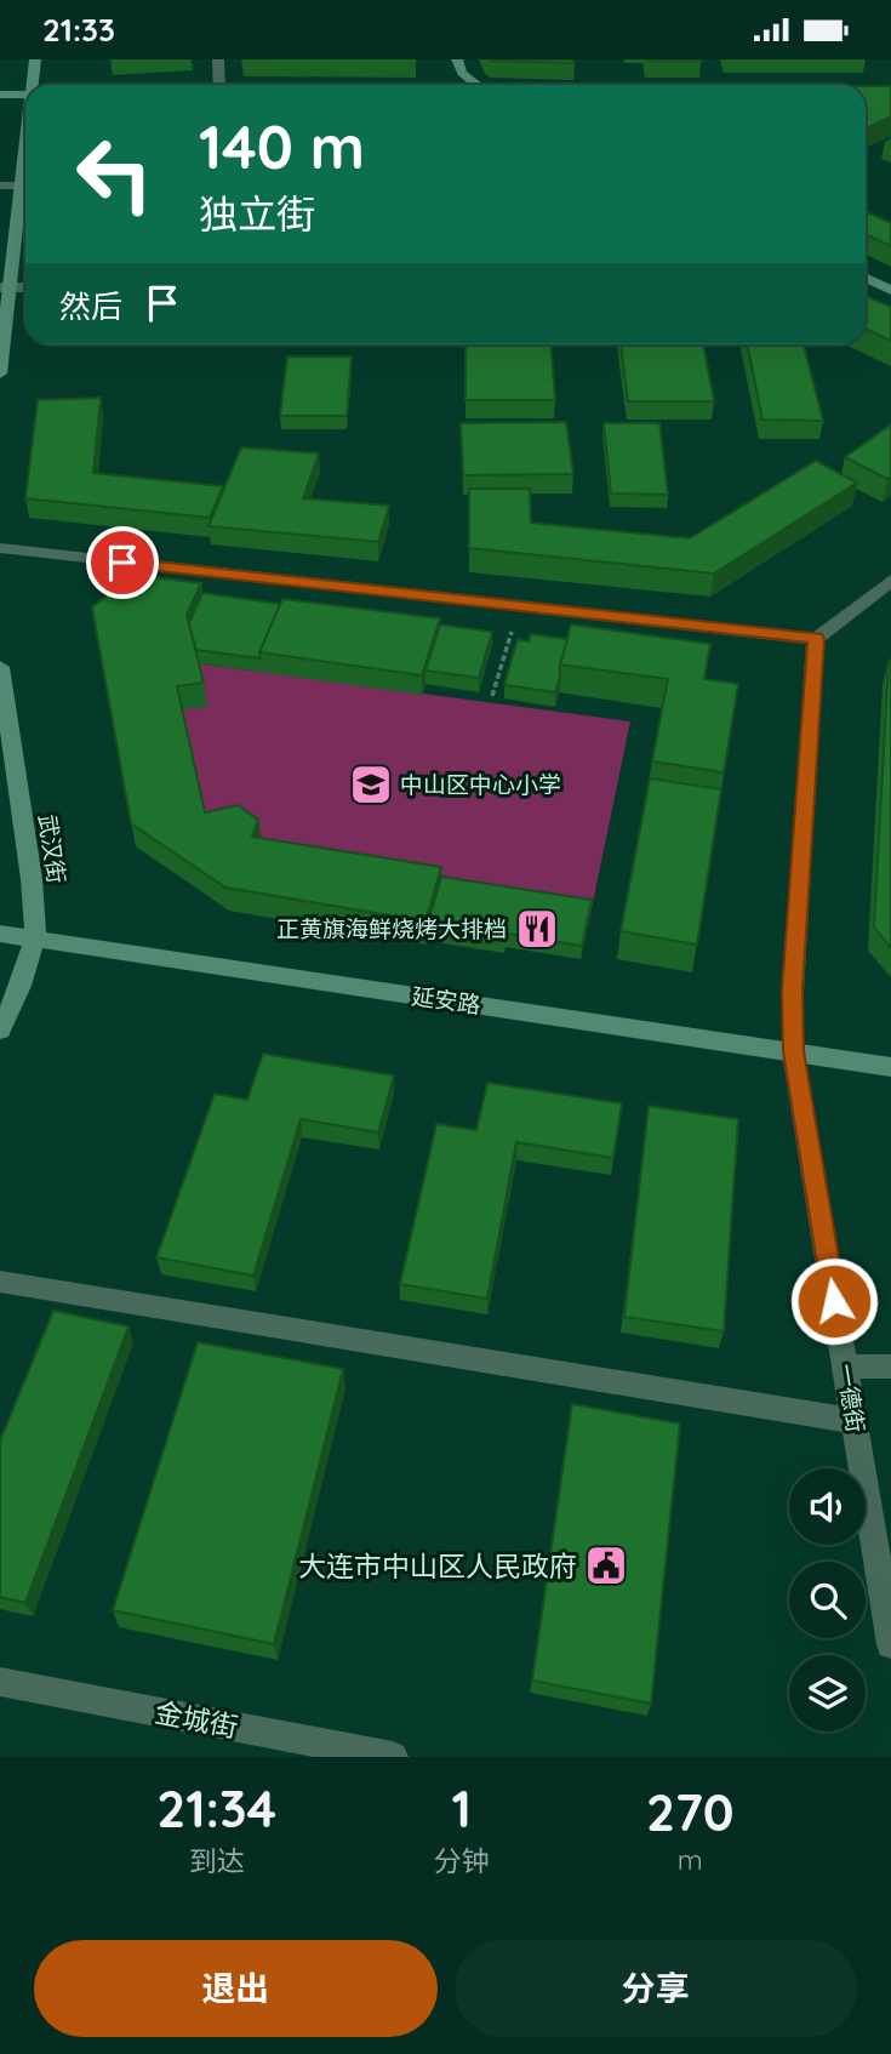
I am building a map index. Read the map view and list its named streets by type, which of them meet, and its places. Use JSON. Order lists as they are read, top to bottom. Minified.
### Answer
{"streets":{"main road":["武汉街","延安路"],"street":["一德街","金城街"]},"crossings":[["武汉街","延安路"],["延安路","一德街"]],"places":{"school or university":["中山区中心小学"],"restaurant":["正黄旗海鲜烧烤大排档"],"public building":["大连市中山区人民政府"]},"page":{"status":"21:33","turn":["140 m","独立街"],"then":"然后","eta":["21:34","到达","1","分钟","270","m"],"buttons":["退出","分享"]}}
